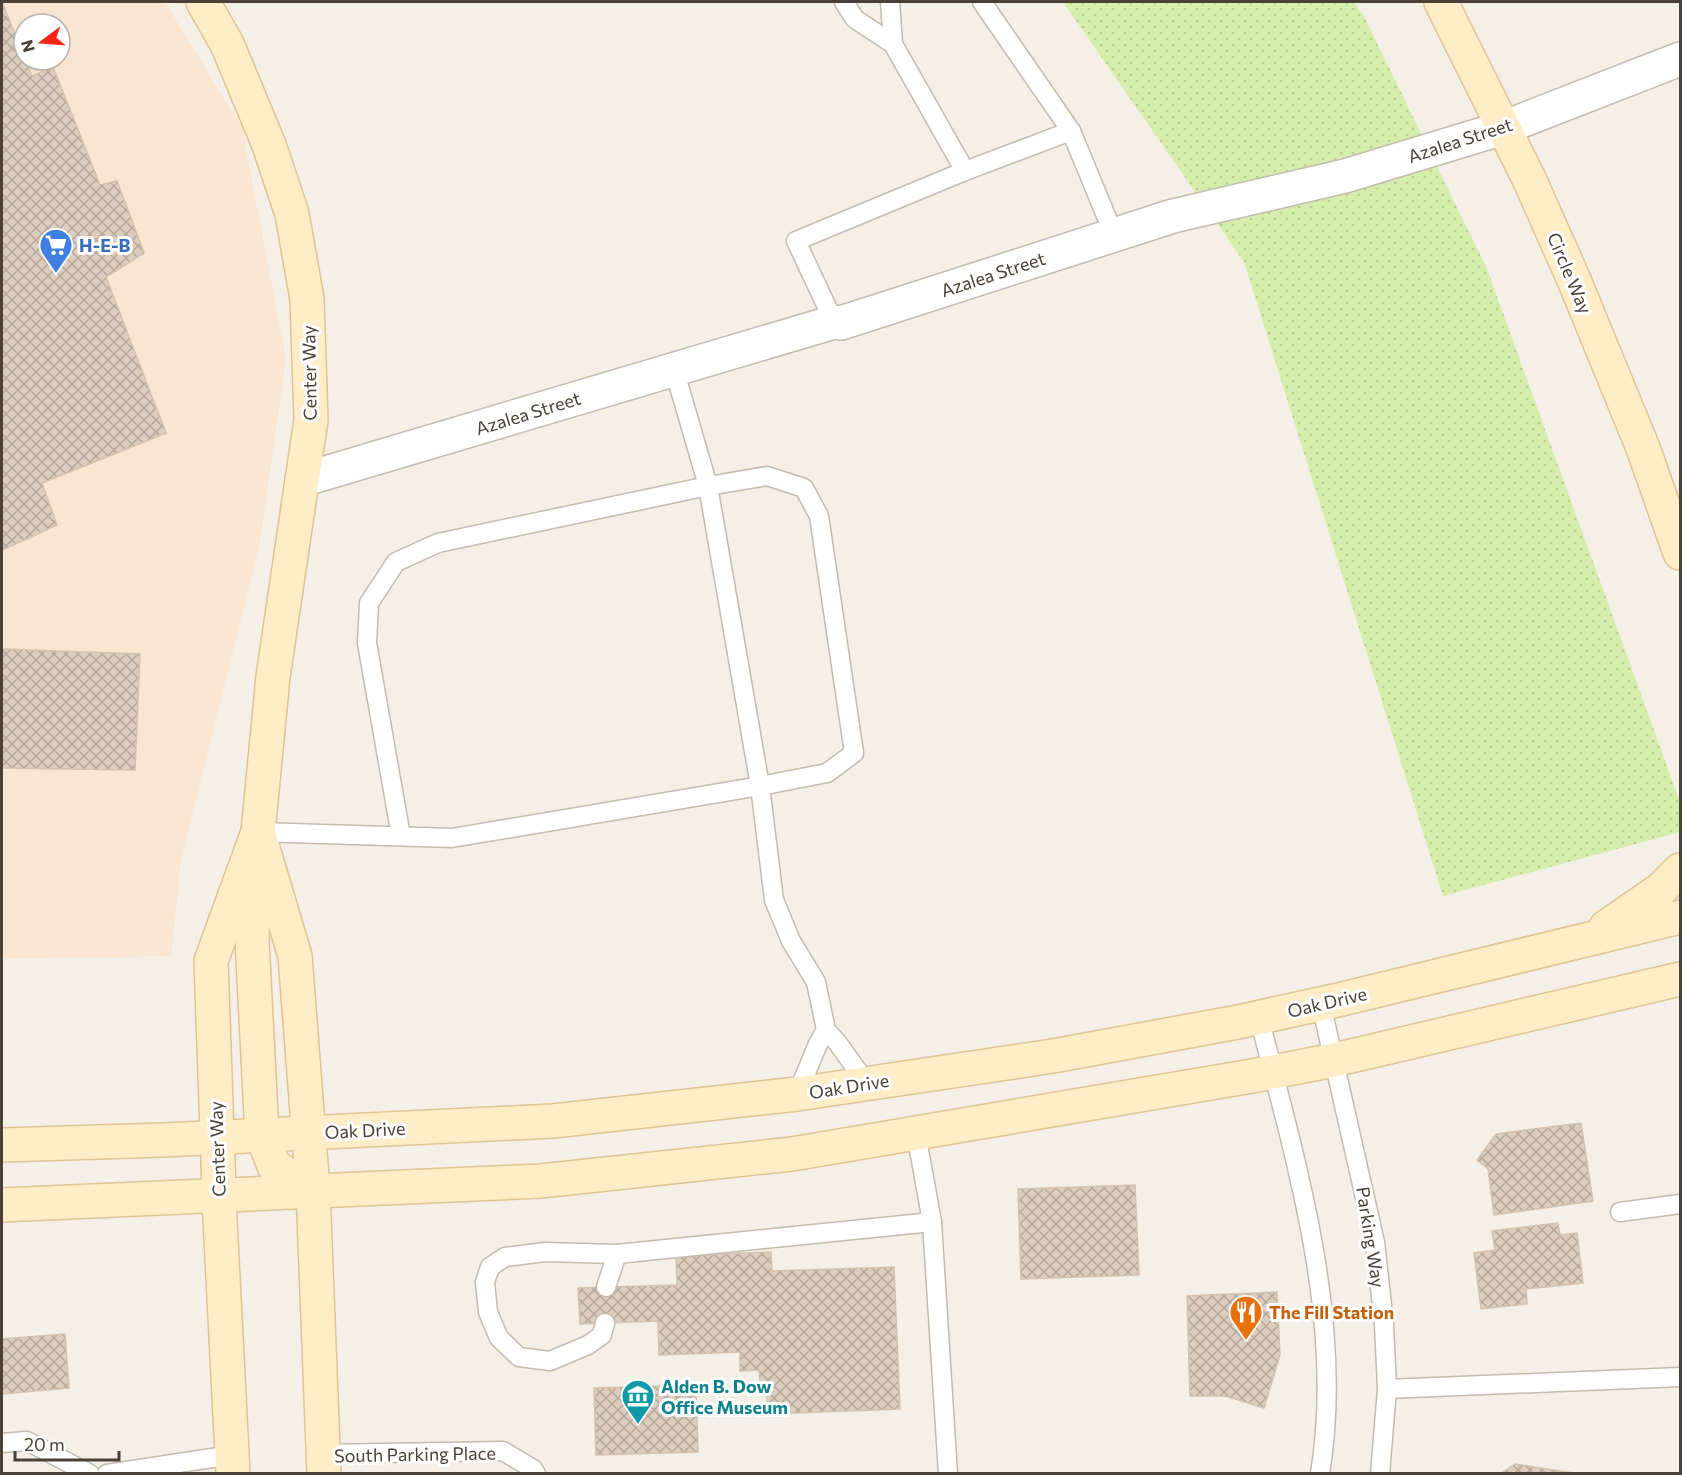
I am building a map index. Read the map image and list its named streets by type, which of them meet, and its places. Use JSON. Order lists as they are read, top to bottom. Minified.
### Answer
{"streets":{"main road":["Circle Way","Center Way","Oak Drive"],"street":["Azalea Street"],"lane":["Parking Way","South Parking Place"]},"crossings":[["Azalea Street","Circle Way"],["Azalea Street","Center Way"],["Center Way","Oak Drive"],["Center Way","South Parking Place"],["Oak Drive","Parking Way"]],"places":{"supermarket":["H-E-B"],"restaurant":["The Fill Station"],"museum":["Alden B. Dow Office Museum"]},"scale_bar":"20 m","north":"left"}
